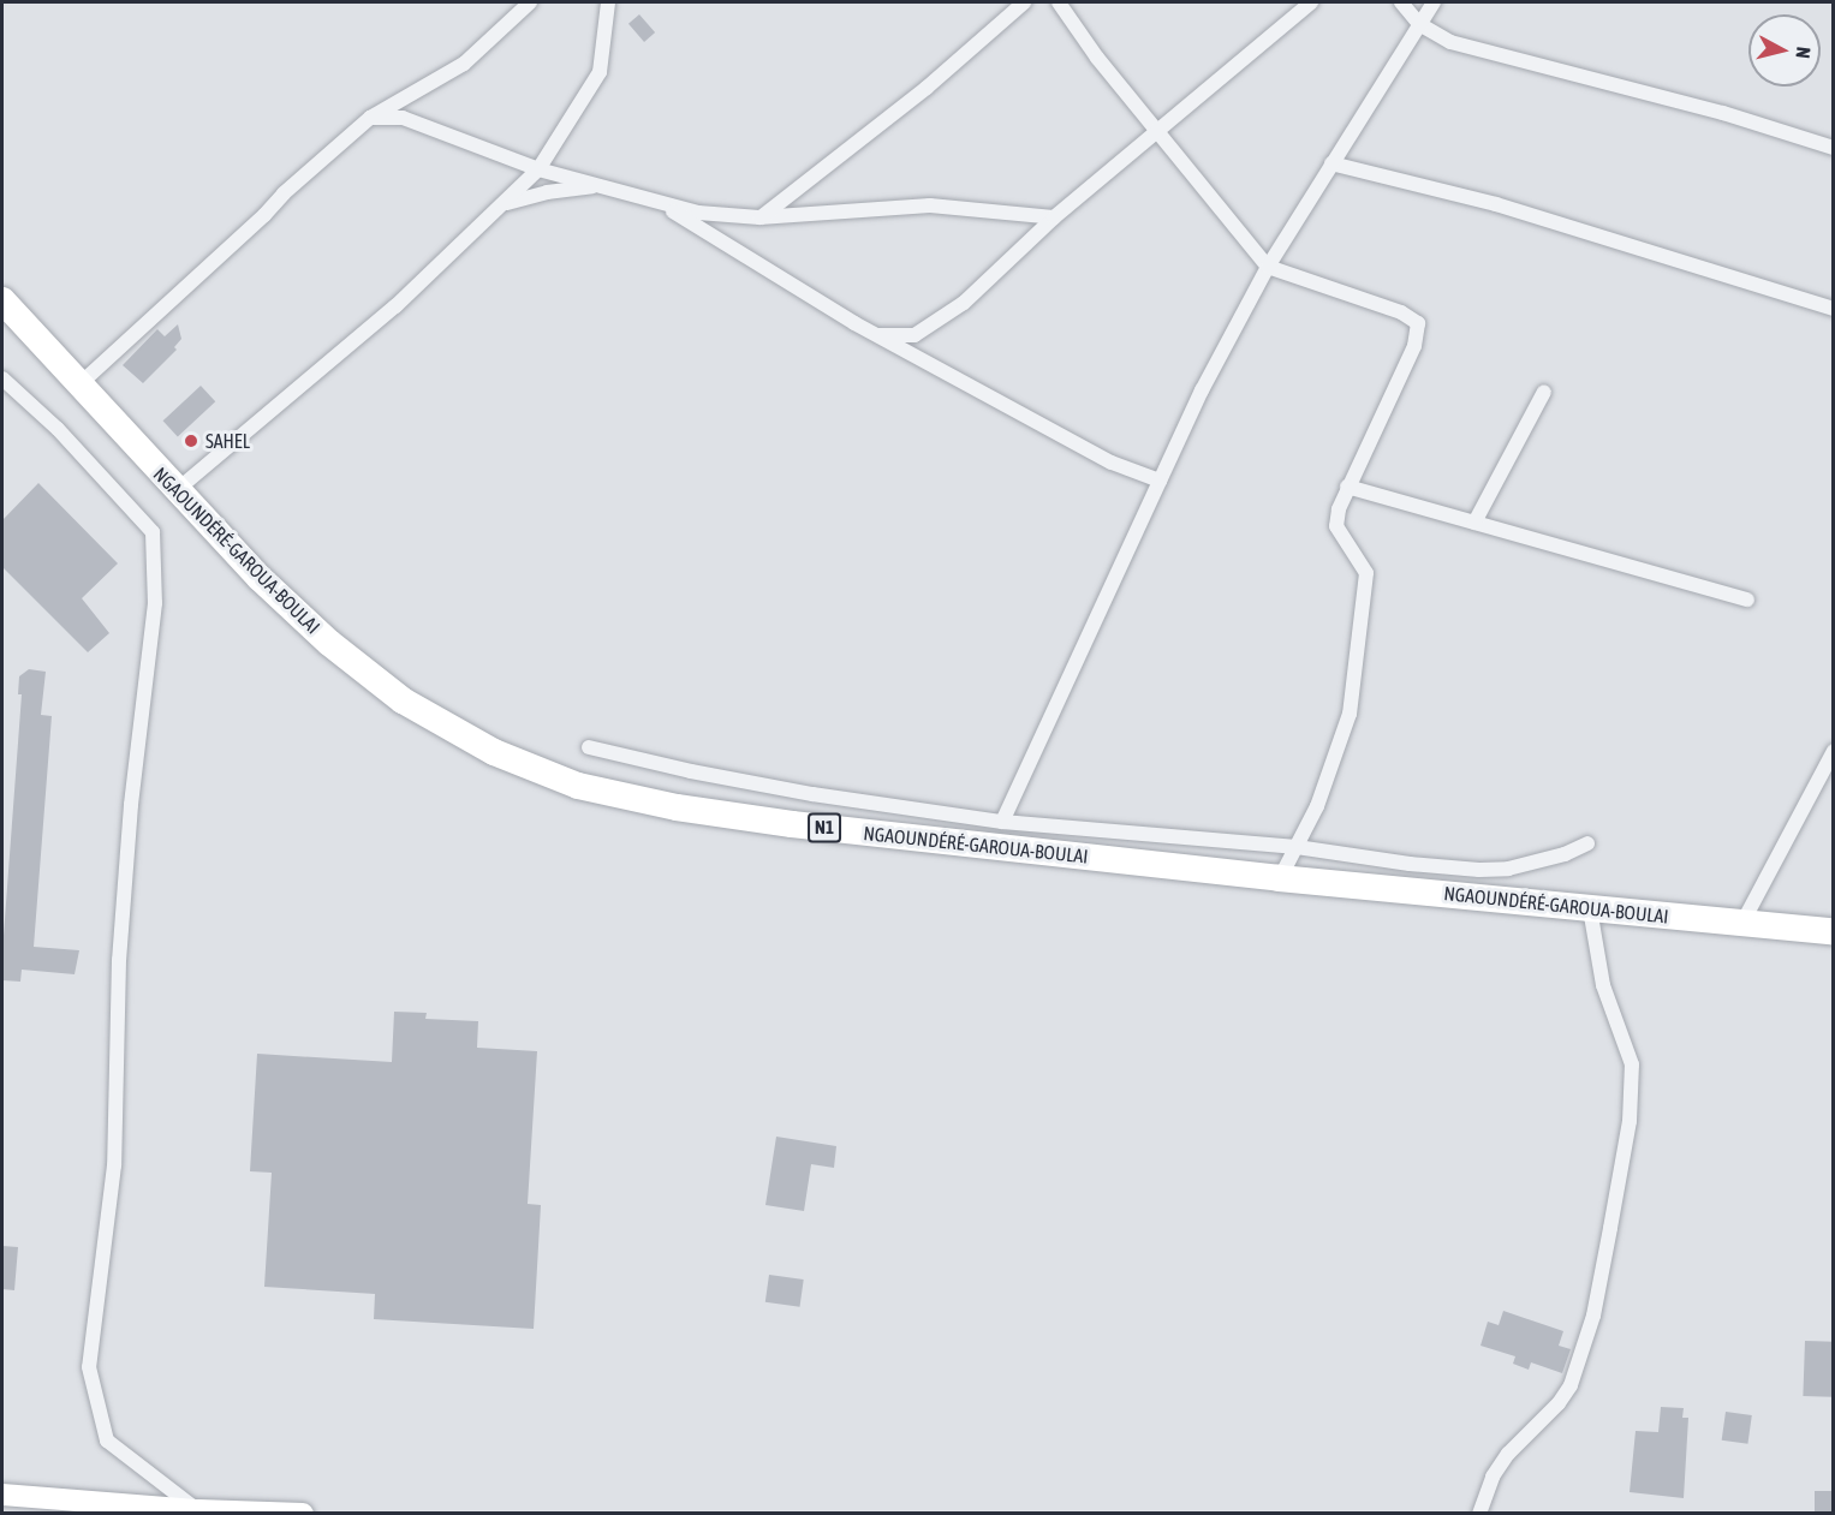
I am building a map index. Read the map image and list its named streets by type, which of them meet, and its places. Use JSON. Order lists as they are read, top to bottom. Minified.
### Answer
{"streets":{"highway":["NGAOUNDÉRÉ-GAROUA-BOULAI","N1"]},"places":["SAHEL"],"north":"right"}
